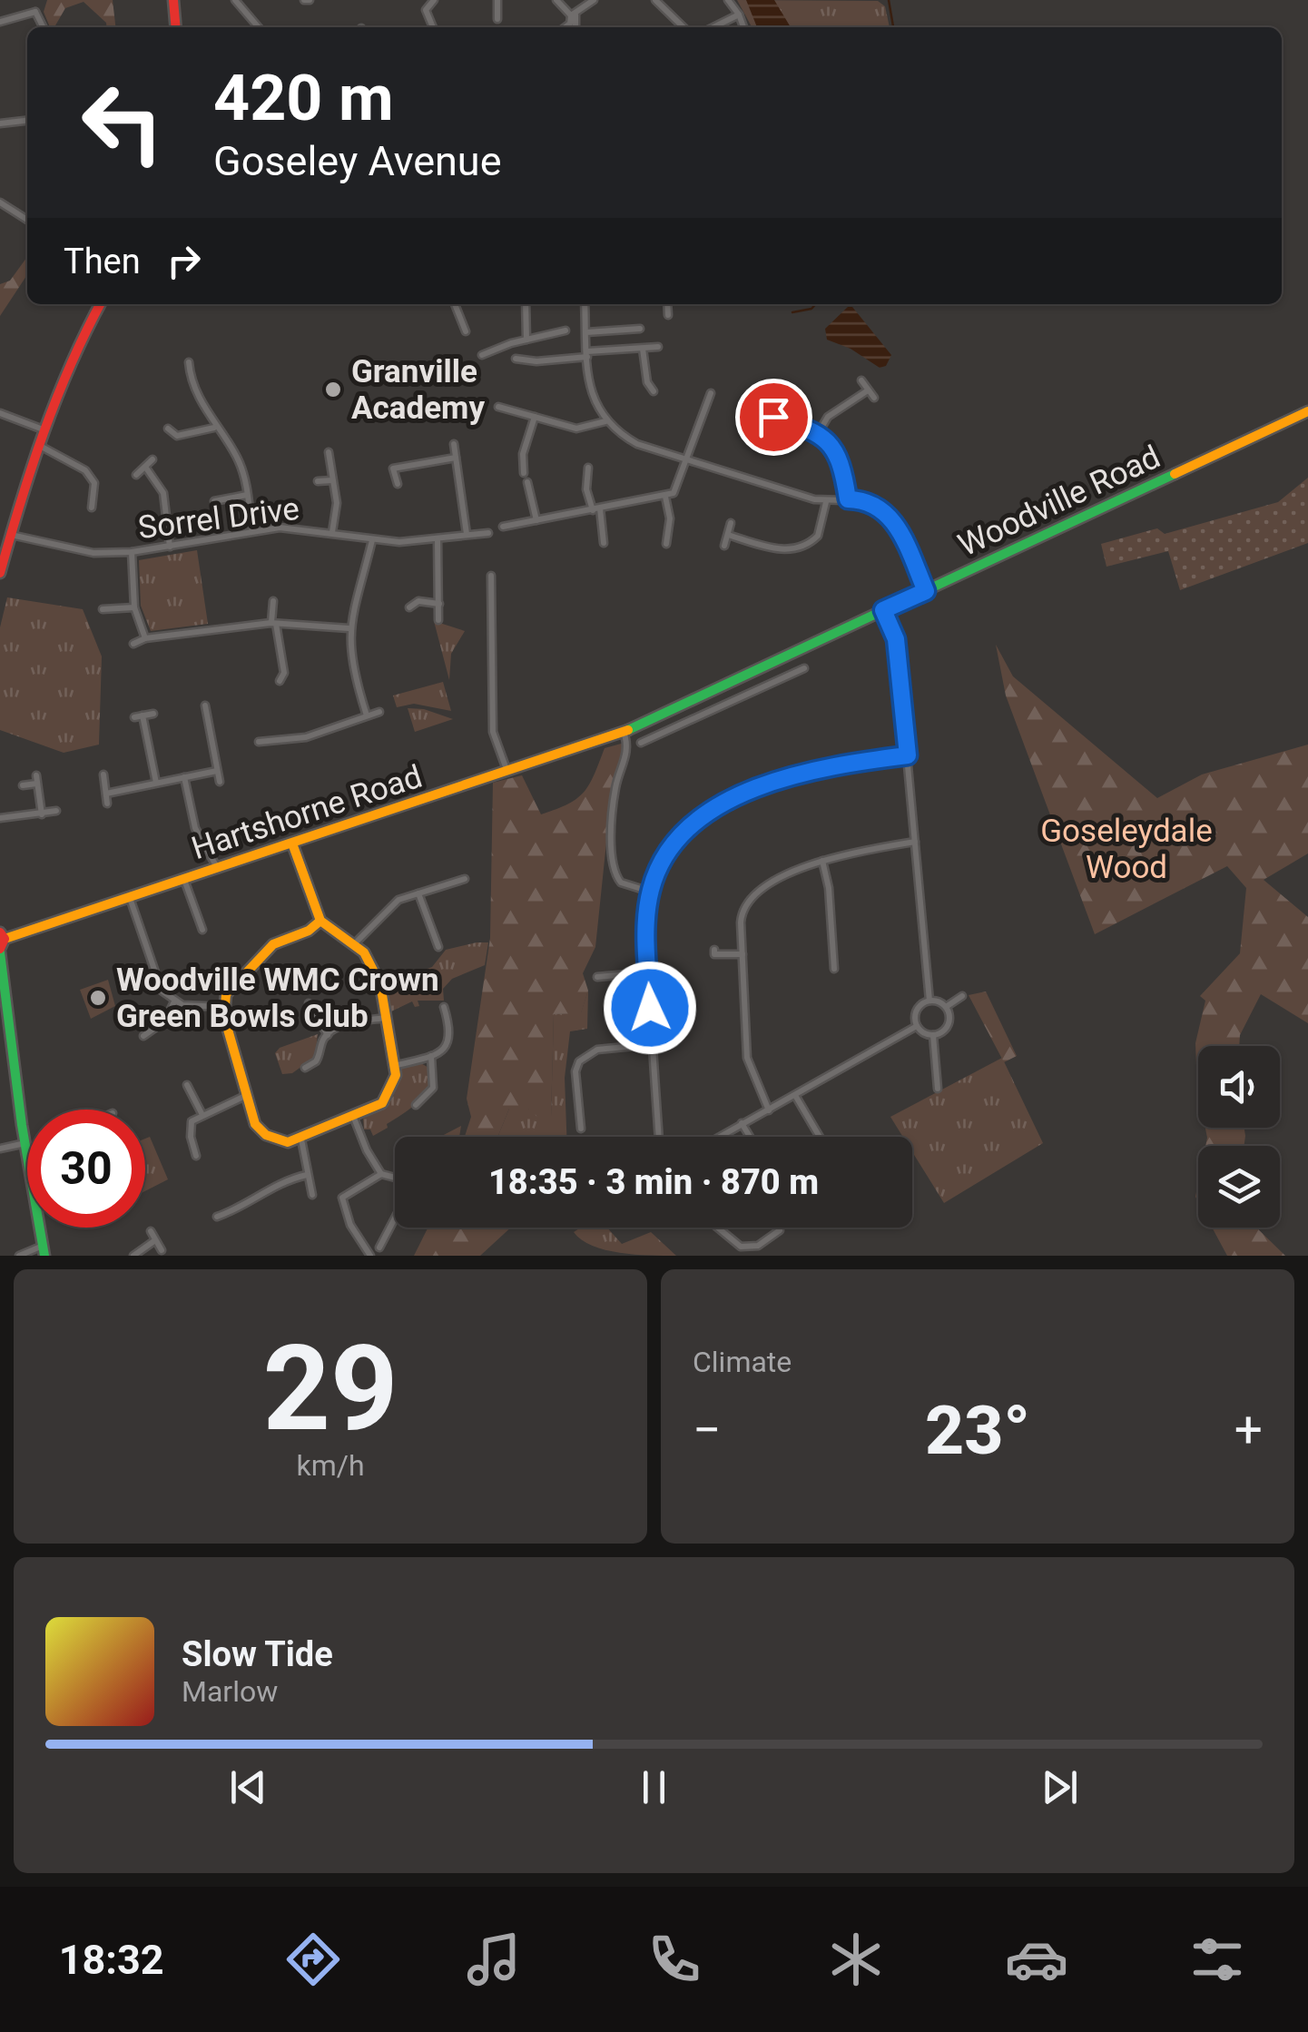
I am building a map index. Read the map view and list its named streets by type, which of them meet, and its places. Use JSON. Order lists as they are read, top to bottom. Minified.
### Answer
{"streets":{"main road":["Woodville Road","Hartshorne Road"],"street":["Sorrel Drive"]},"crossings":[["Woodville Road","Hartshorne Road"]],"parks":["Goseleydale Wood"],"places":["Granville Academy","Woodville WMC Crown Green Bowls Club"],"page":{"turn":["420 m","Goseley Avenue"],"then":"Then","limit":"30","trip":"18:35 · 3 min · 870 m","tile":[["29","km/h"],"Climate"],"heat":["−","23°","+"],"song":["Slow Tide","Marlow"],"tabs":"18:32"}}
